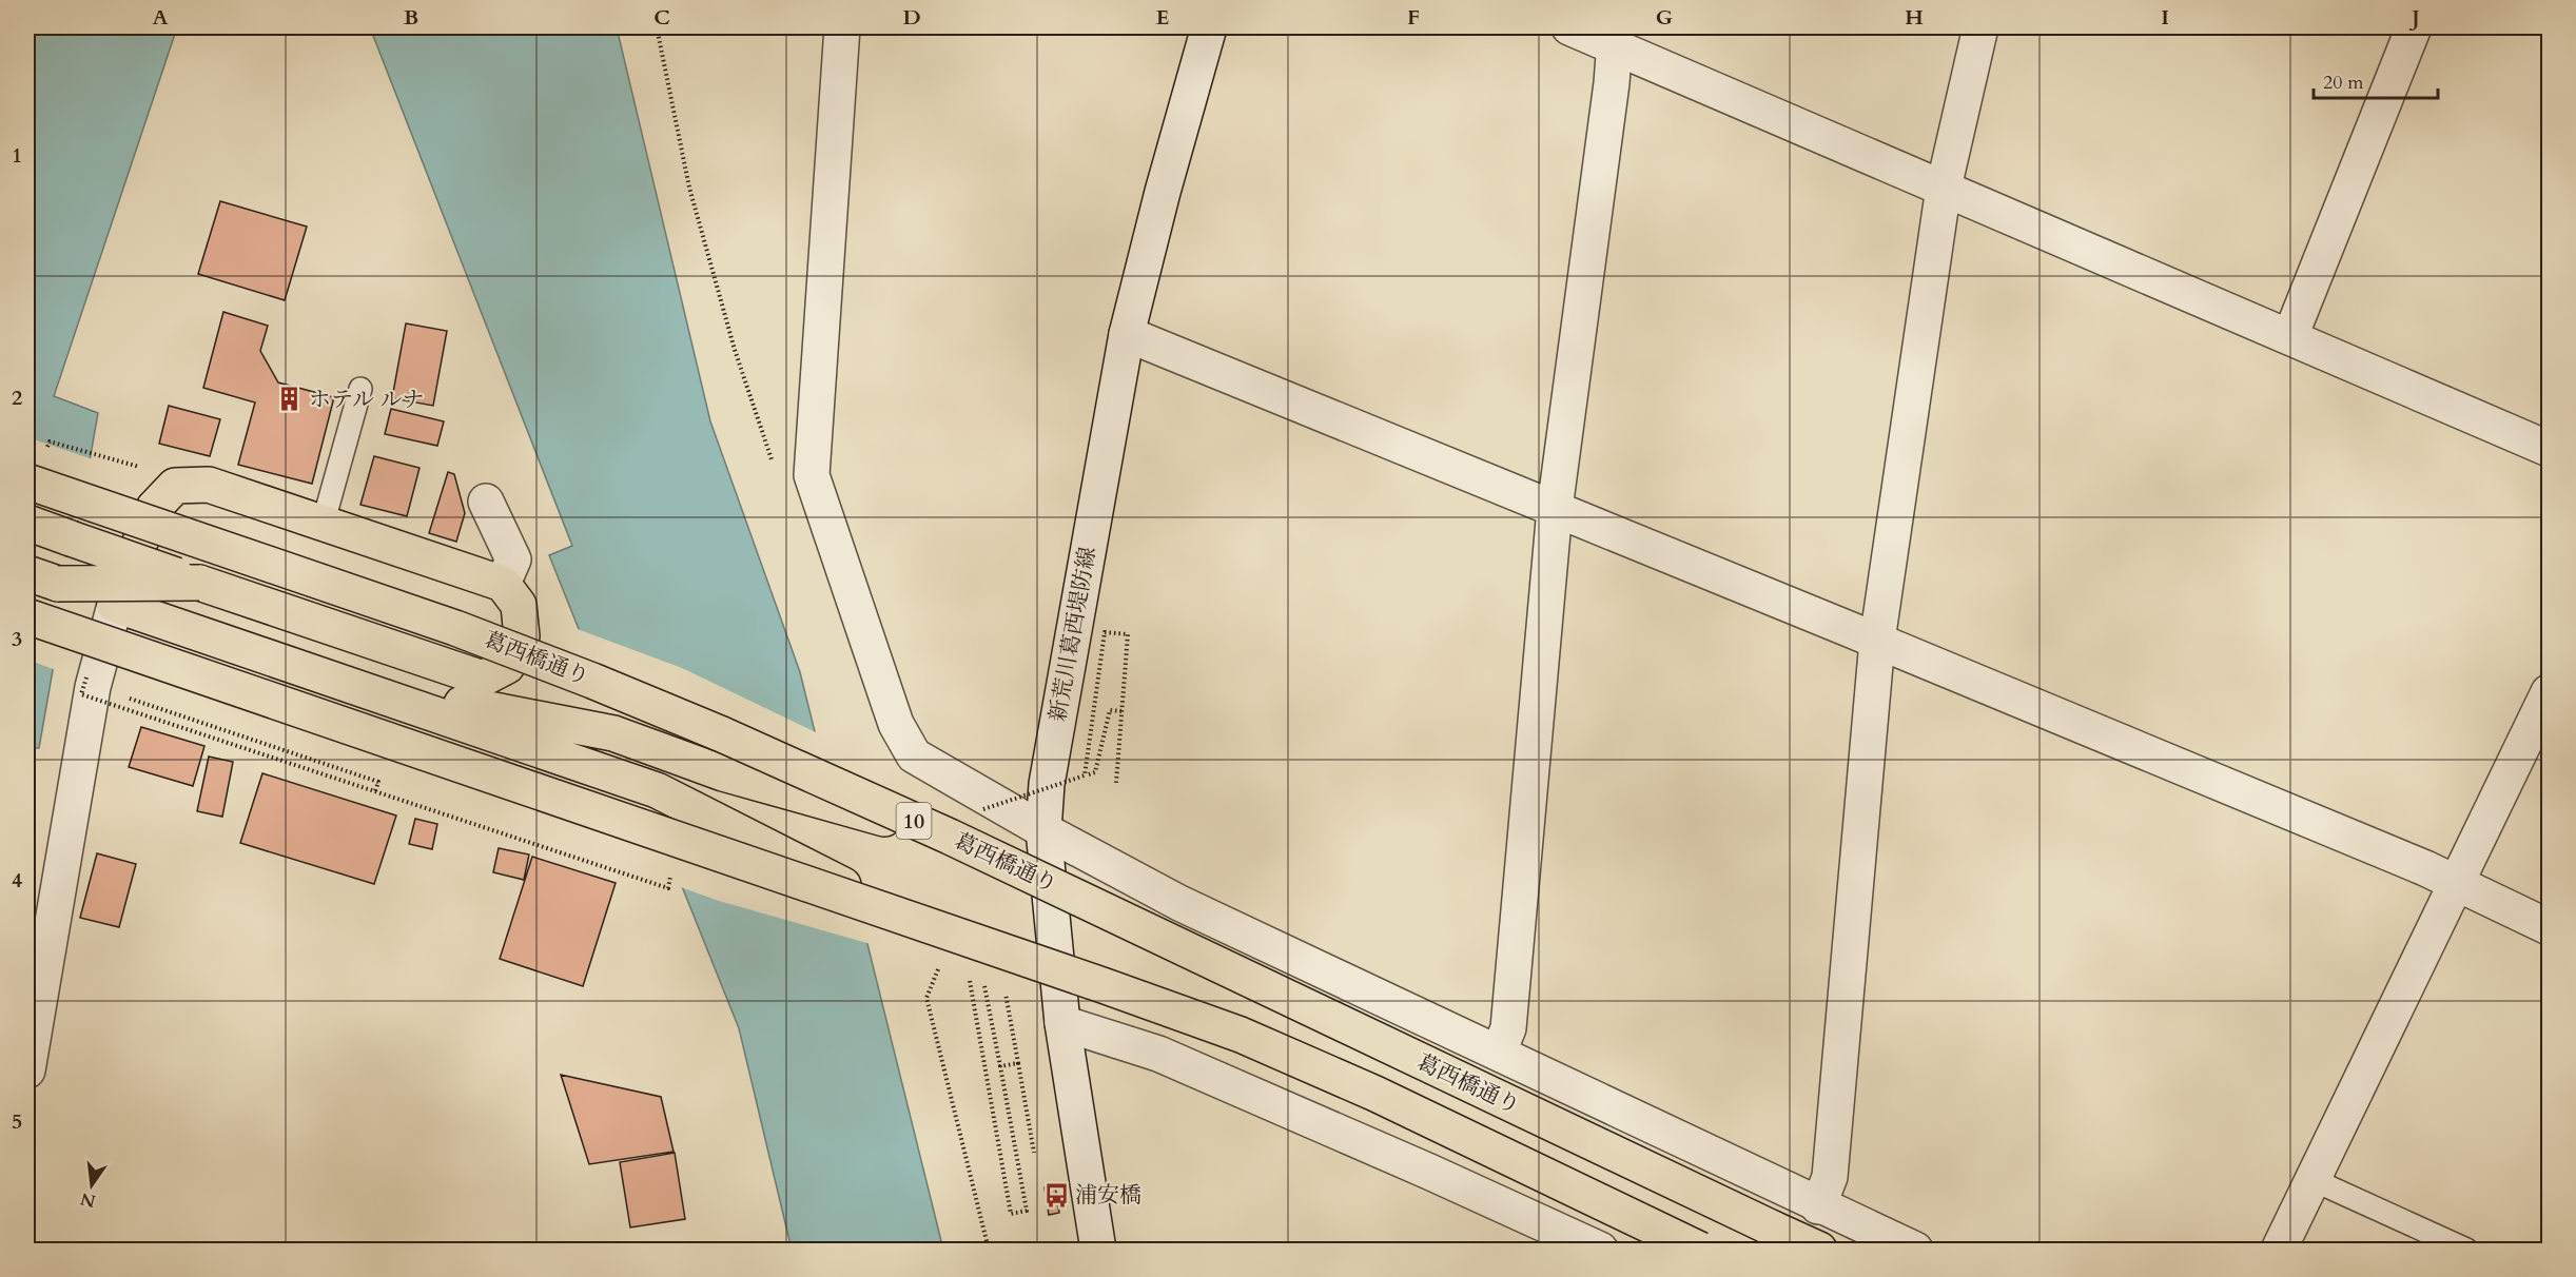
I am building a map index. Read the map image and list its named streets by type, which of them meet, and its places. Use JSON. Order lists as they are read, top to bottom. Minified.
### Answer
{"streets":{"main road":["葛西橋通り","10"],"street":["新荒川葛西堤防線"]},"places":{"building":["ホテル ルナ"],"bus stop":["浦安橋"]},"scale_bar":"20 m","north":"bottom","grid":{"columns":["A","B","C","D","E","F","G","H","I","J"],"rows":["1","2","3","4","5"]}}
